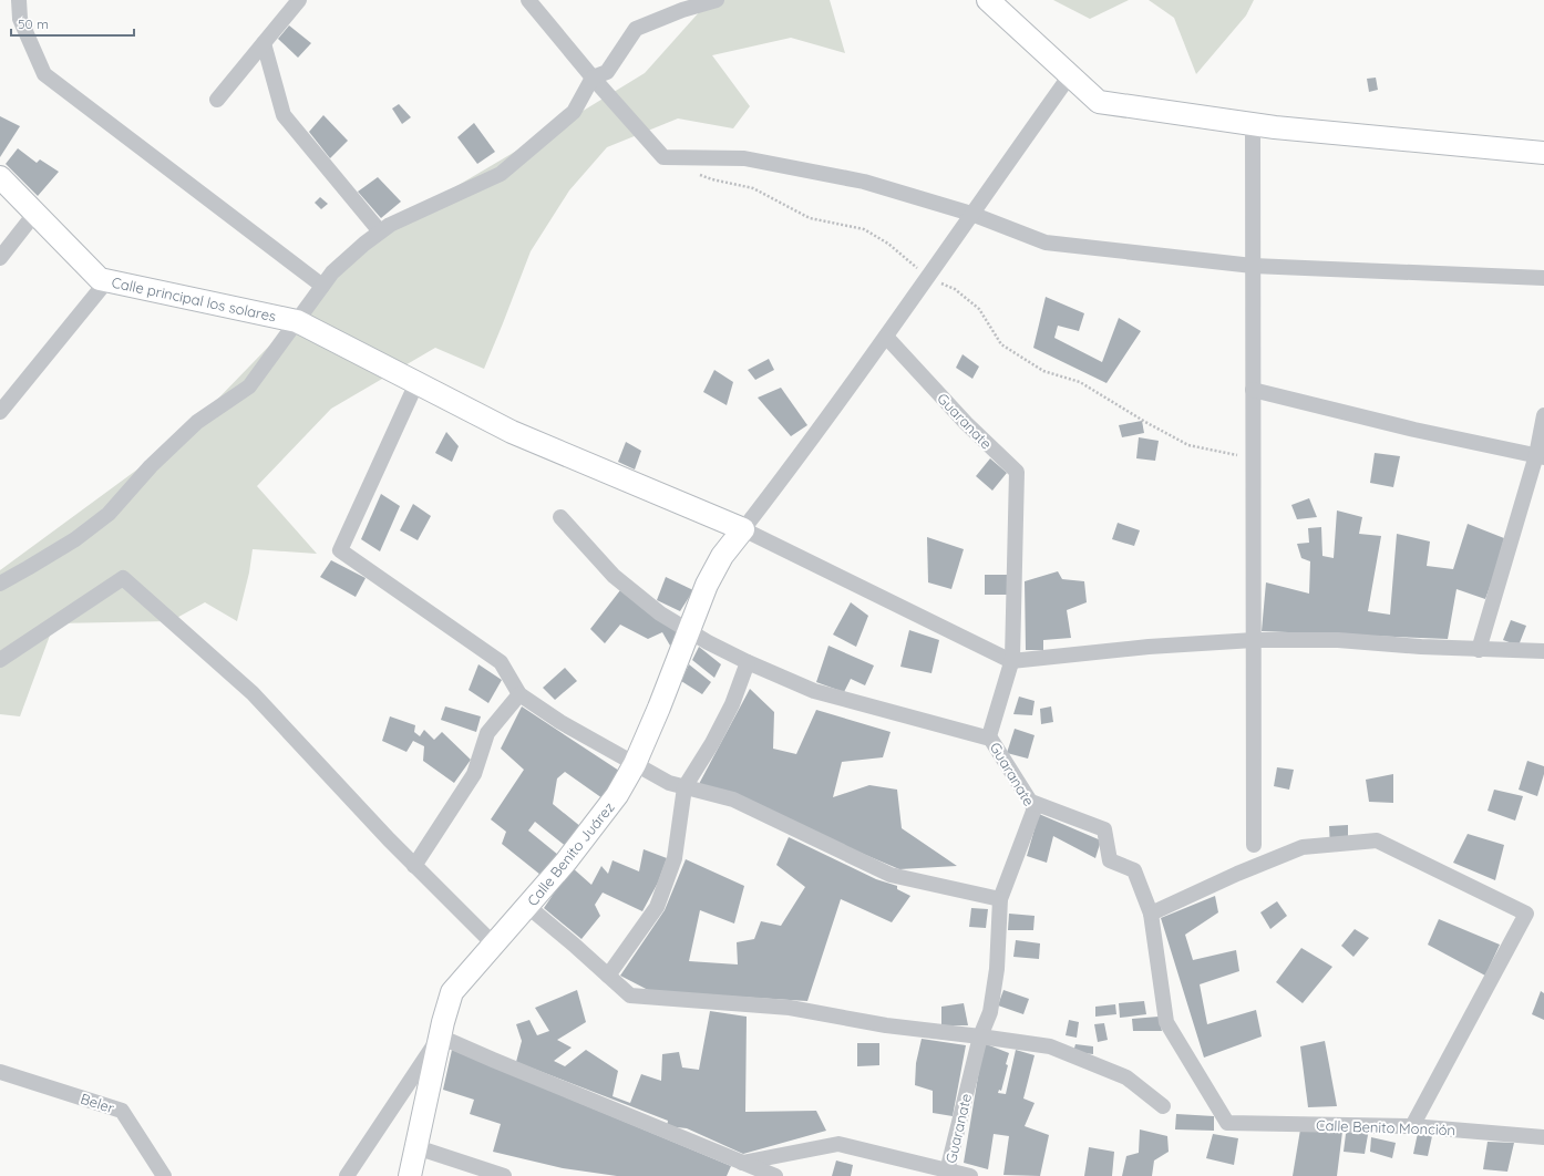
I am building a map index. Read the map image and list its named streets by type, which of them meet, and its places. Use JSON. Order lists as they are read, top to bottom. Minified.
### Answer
{"streets":{"main road":["Calle principal los solares","Calle Benito Juárez"],"street":["Guaranate","Beler","Calle Benito Monción"]},"crossings":[["Calle principal los solares","Calle Benito Juárez"]],"scale_bar":"50 m"}
